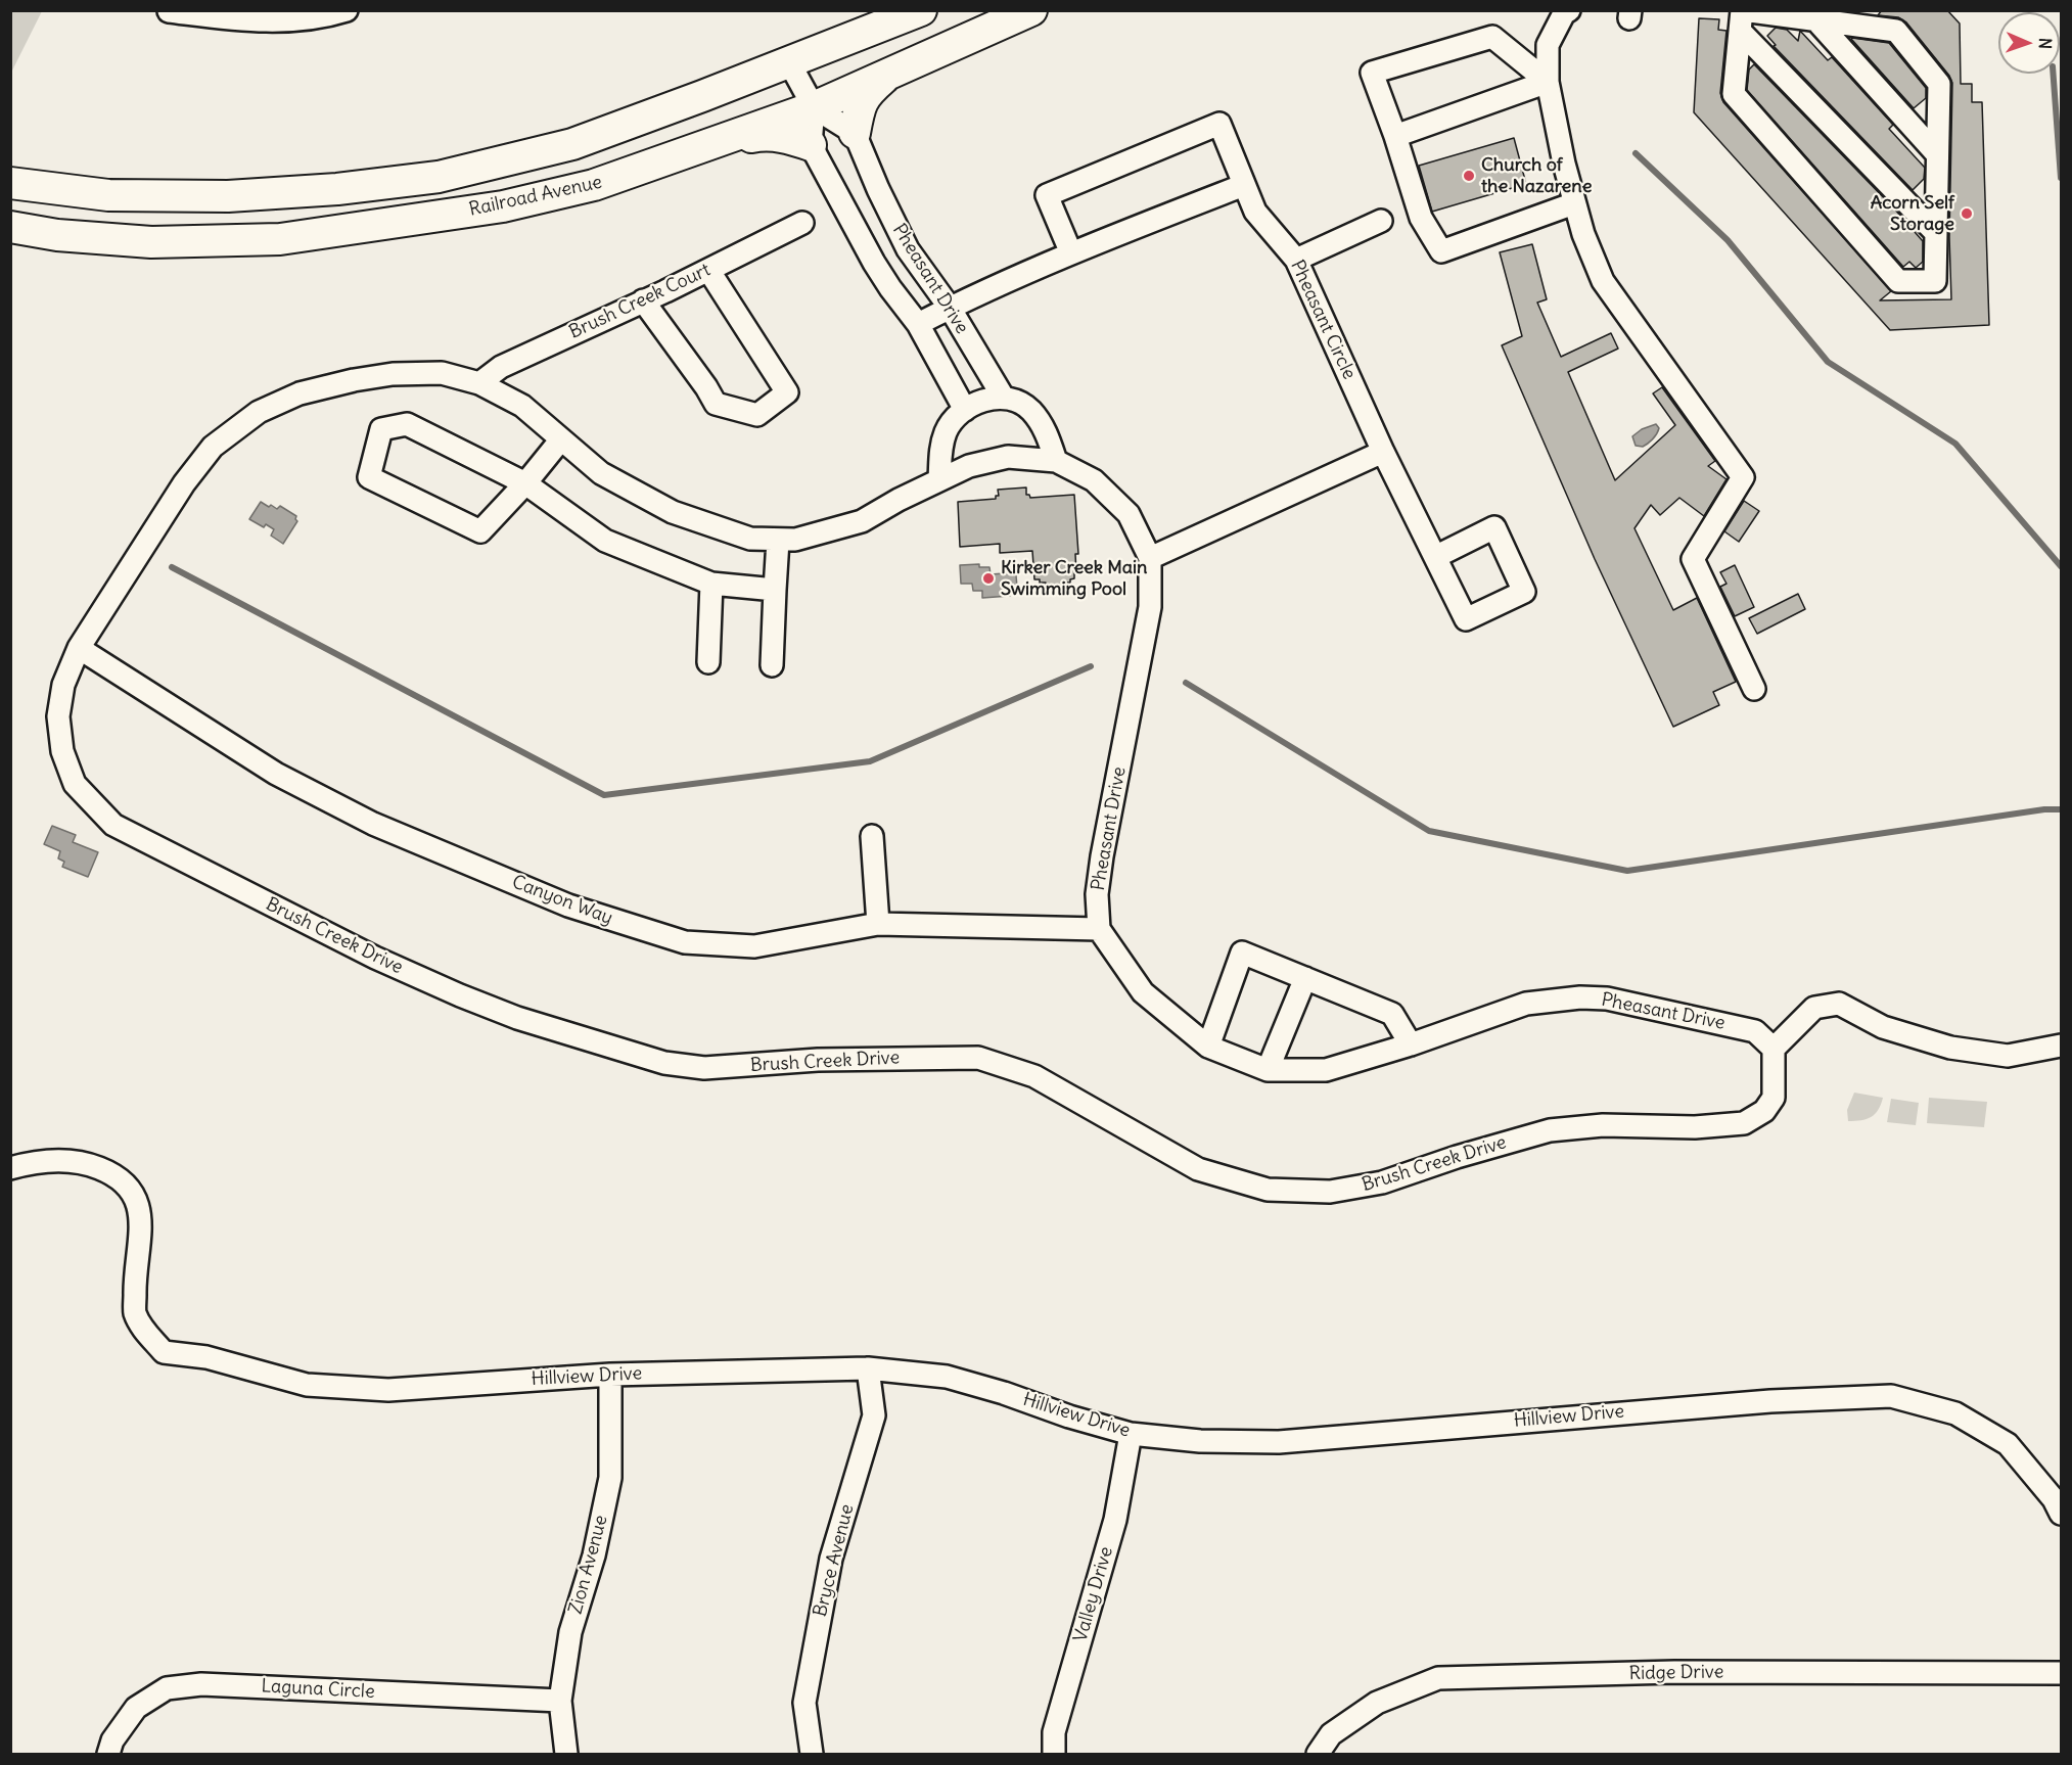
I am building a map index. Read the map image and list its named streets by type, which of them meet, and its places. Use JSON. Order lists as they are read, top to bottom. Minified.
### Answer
{"streets":{"highway":["Railroad Avenue"],"street":["Pheasant Drive","Brush Creek Court","Pheasant Circle","Canyon Way","Brush Creek Drive","Hillview Drive","Bryce Avenue","Zion Avenue","Valley Drive","Ridge Drive","Laguna Circle"]},"crossings":[["Pheasant Drive","Canyon Way"],["Pheasant Drive","Brush Creek Drive"],["Brush Creek Court","Brush Creek Drive"],["Canyon Way","Brush Creek Drive"],["Hillview Drive","Bryce Avenue"],["Hillview Drive","Zion Avenue"],["Hillview Drive","Valley Drive"],["Zion Avenue","Laguna Circle"]],"places":["Church of the Nazarene","Acorn Self Storage","Kirker Creek Main Swimming Pool"],"north":"right"}
